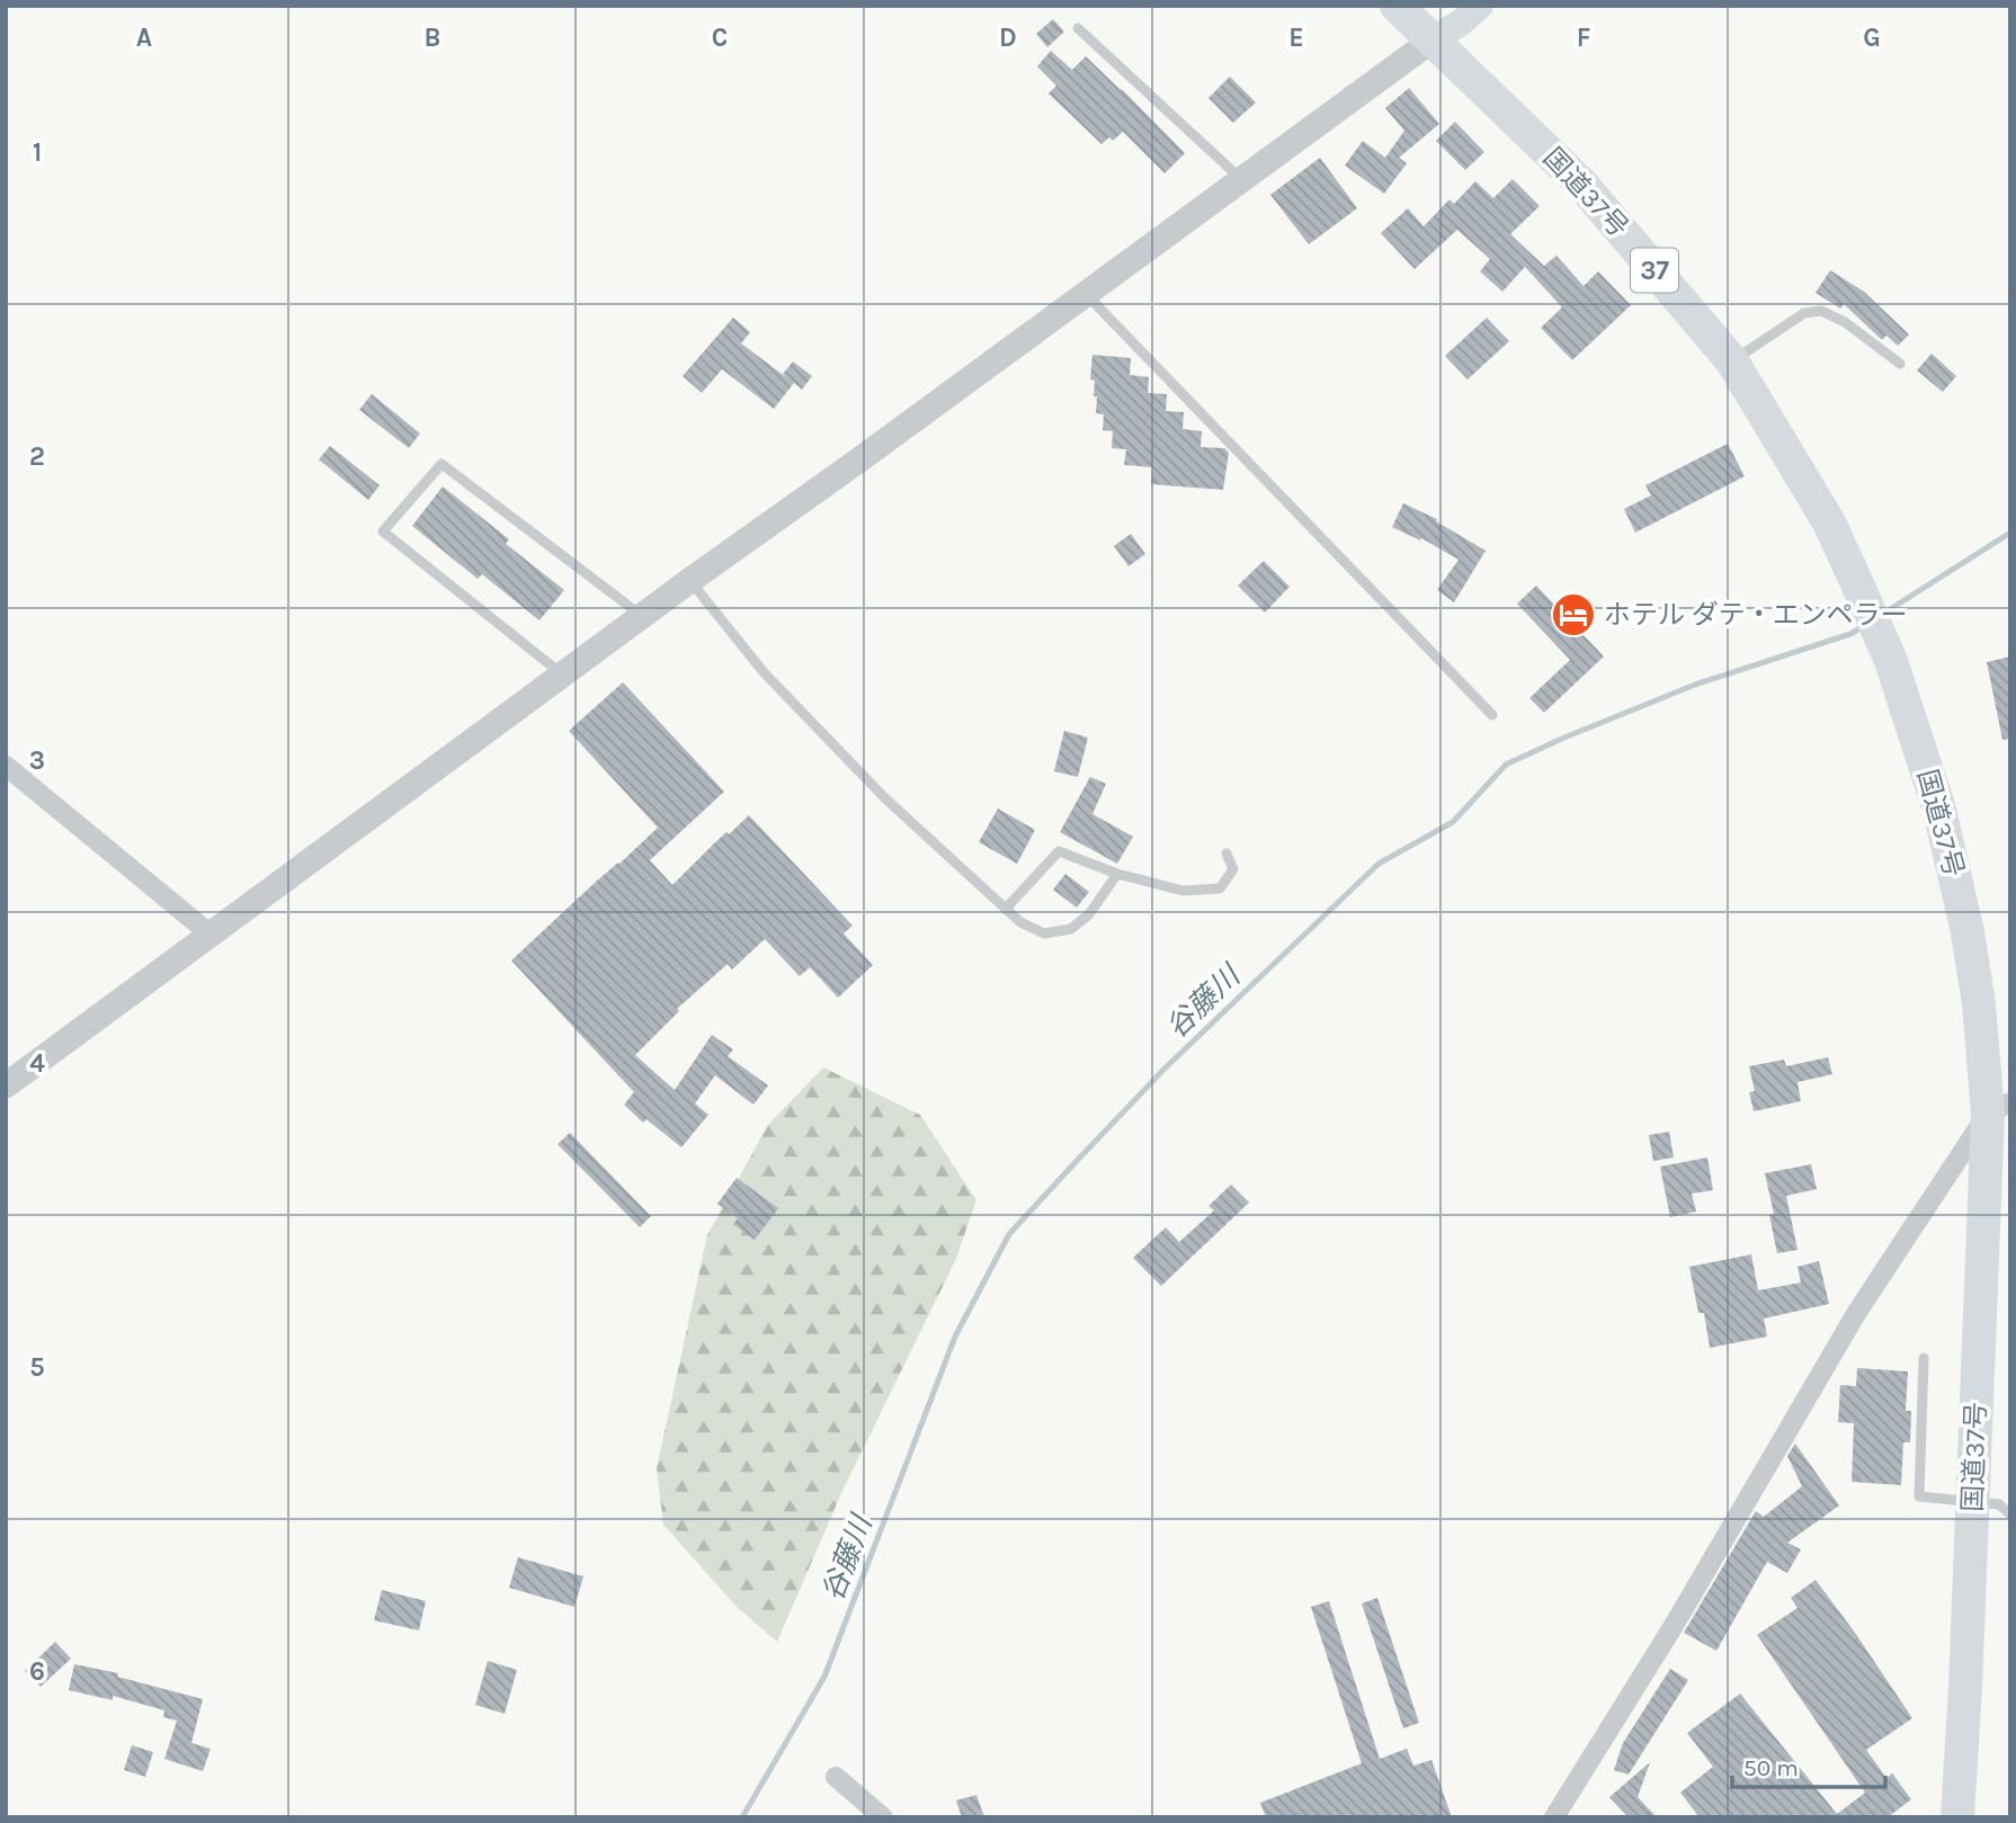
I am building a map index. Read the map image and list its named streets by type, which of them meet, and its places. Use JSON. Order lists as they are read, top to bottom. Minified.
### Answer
{"streets":{"highway":["国道37号","37"]},"water":["谷藤川"],"places":{"hotel":["ホテル ダテ・エンペラー"]},"scale_bar":"50 m","grid":{"columns":["A","B","C","D","E","F","G"],"rows":["1","2","3","4","5","6"]}}
